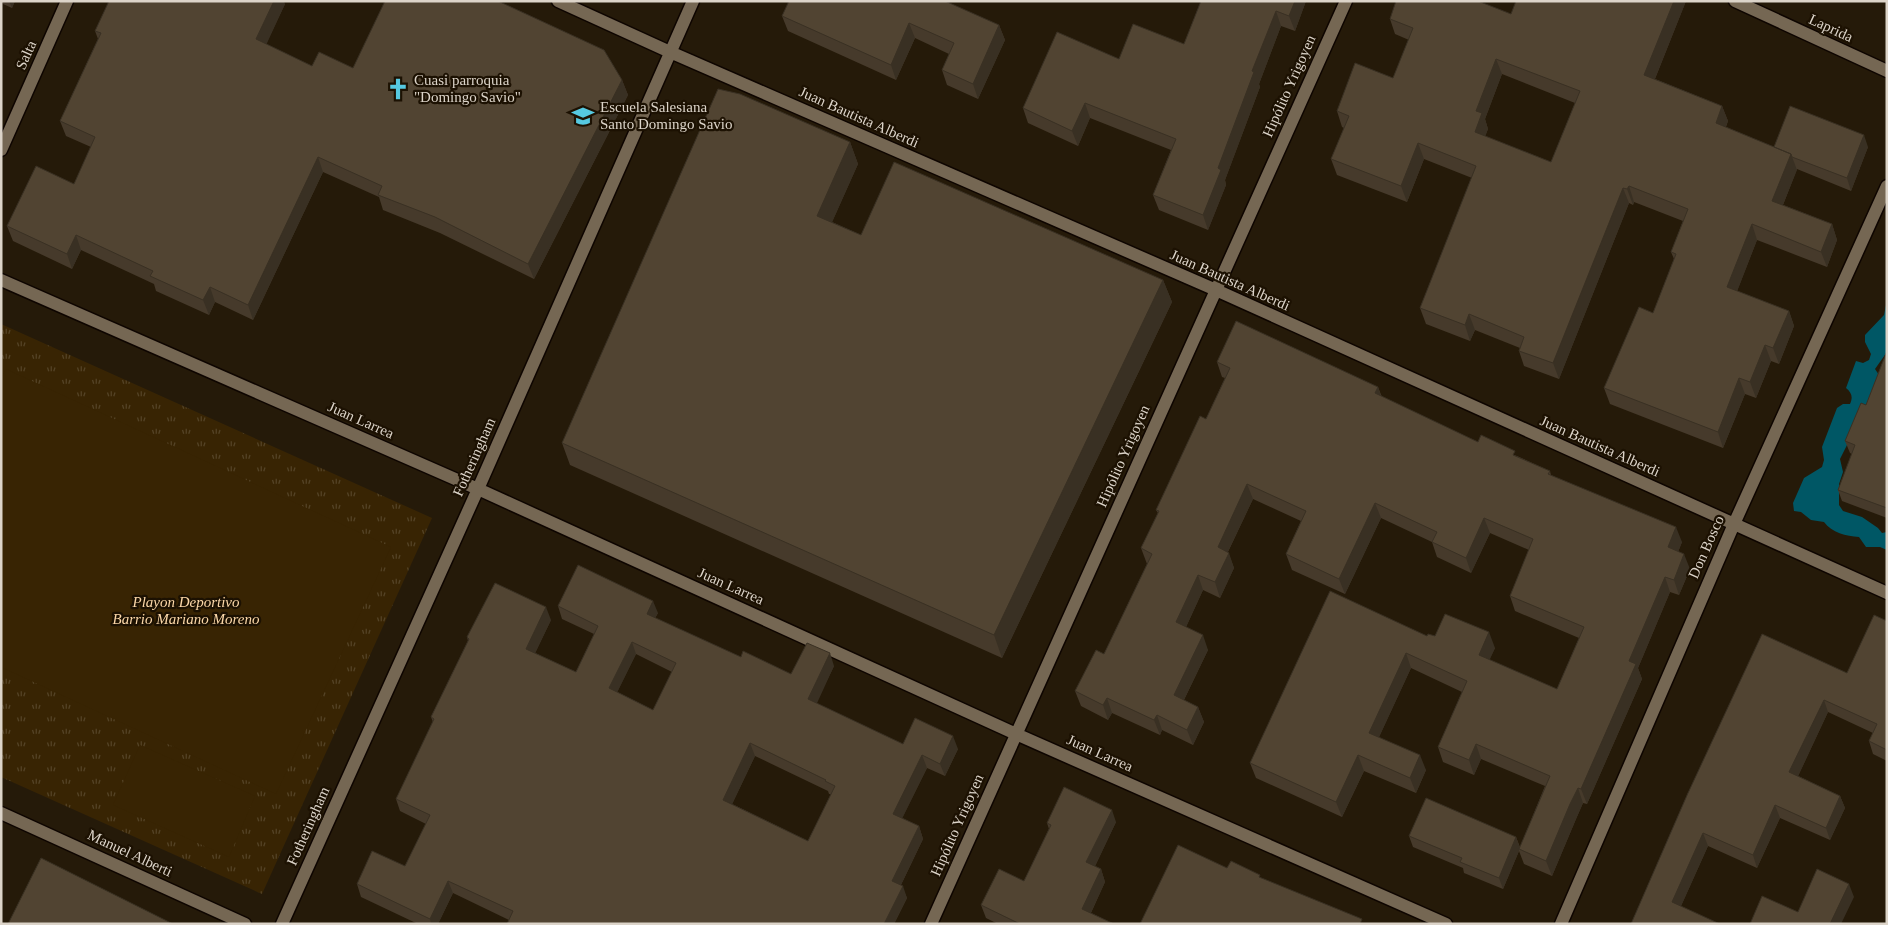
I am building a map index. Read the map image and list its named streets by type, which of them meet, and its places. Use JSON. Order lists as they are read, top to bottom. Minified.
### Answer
{"streets":{"street":["Laprida","Salta","Hipólito Yrigoyen","Juan Bautista Alberdi","Juan Larrea","Fotheringham","Don Bosco","Manuel Alberti"]},"crossings":[["Hipólito Yrigoyen","Juan Bautista Alberdi"],["Hipólito Yrigoyen","Juan Larrea"],["Juan Bautista Alberdi","Fotheringham"],["Juan Bautista Alberdi","Don Bosco"],["Juan Larrea","Fotheringham"]],"parks":["Playon Deportivo Barrio Mariano Moreno"],"places":{"church":["Cuasi parroquia \"Domingo Savio\""],"school or university":["Escuela Salesiana Santo Domingo Savio"]}}
